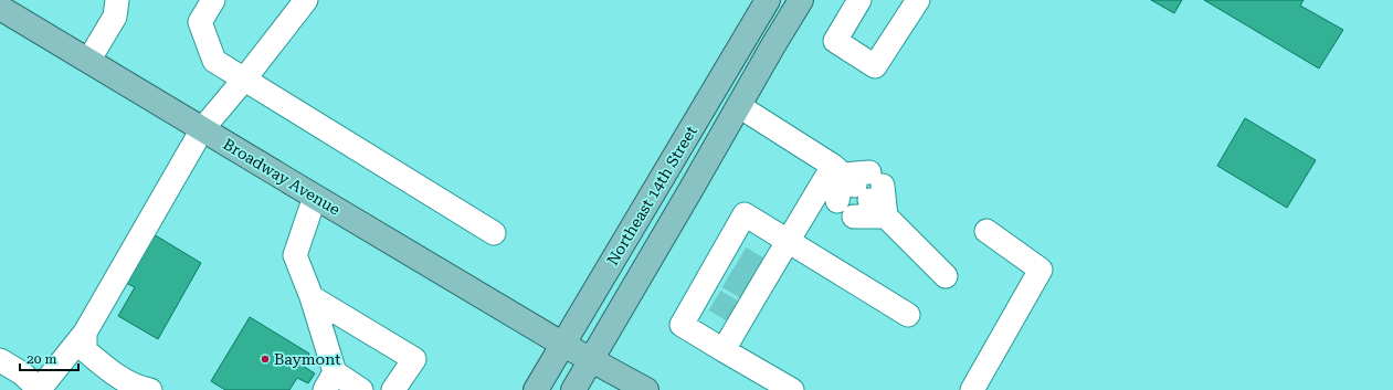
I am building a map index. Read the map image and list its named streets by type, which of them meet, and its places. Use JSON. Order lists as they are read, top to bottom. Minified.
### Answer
{"streets":{"main road":["Broadway Avenue","Northeast 14th Street"]},"crossings":[["Broadway Avenue","Northeast 14th Street"]],"places":["Baymont"],"scale_bar":"20 m"}
